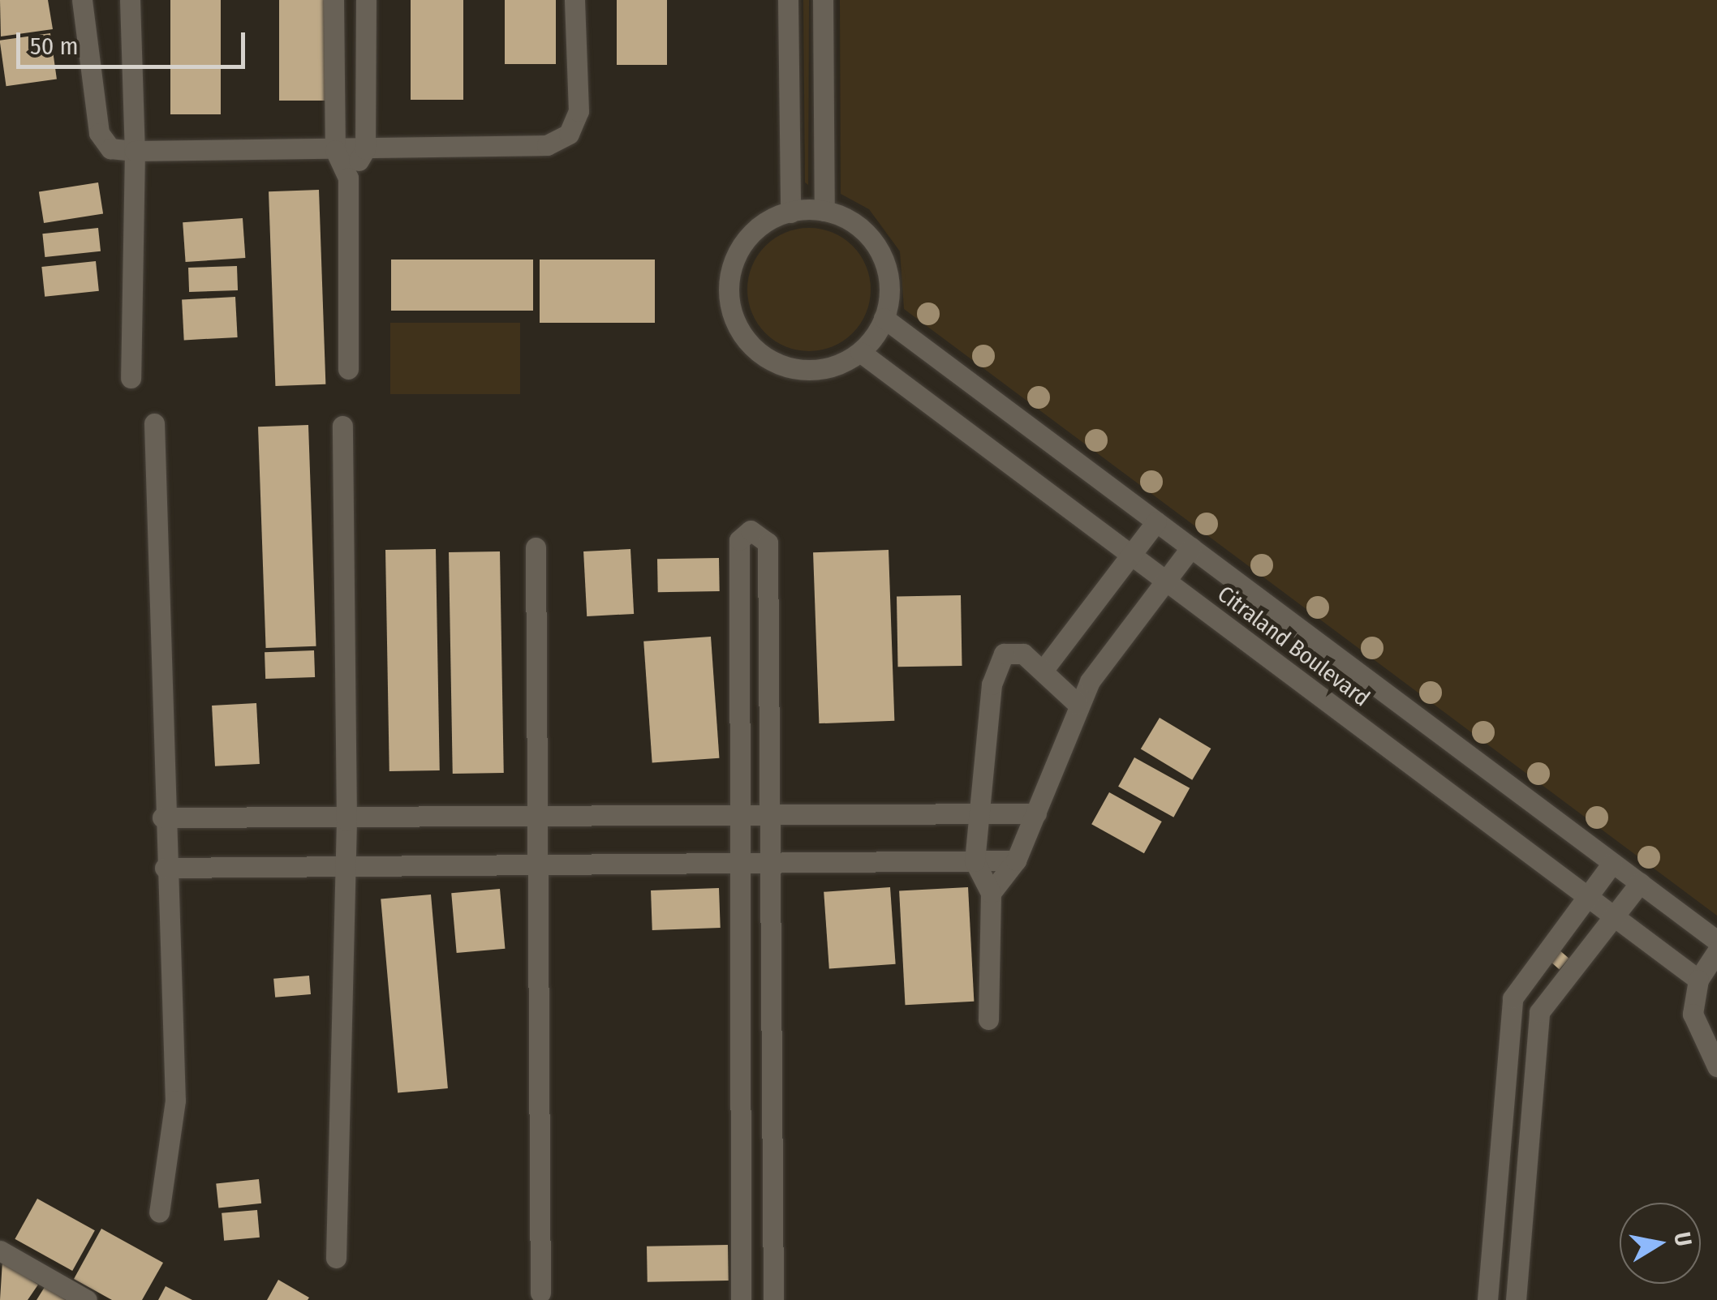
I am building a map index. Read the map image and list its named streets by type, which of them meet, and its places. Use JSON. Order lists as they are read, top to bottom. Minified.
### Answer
{"streets":{"street":["Citraland Boulevard"]},"scale_bar":"50 m","north":"right"}
